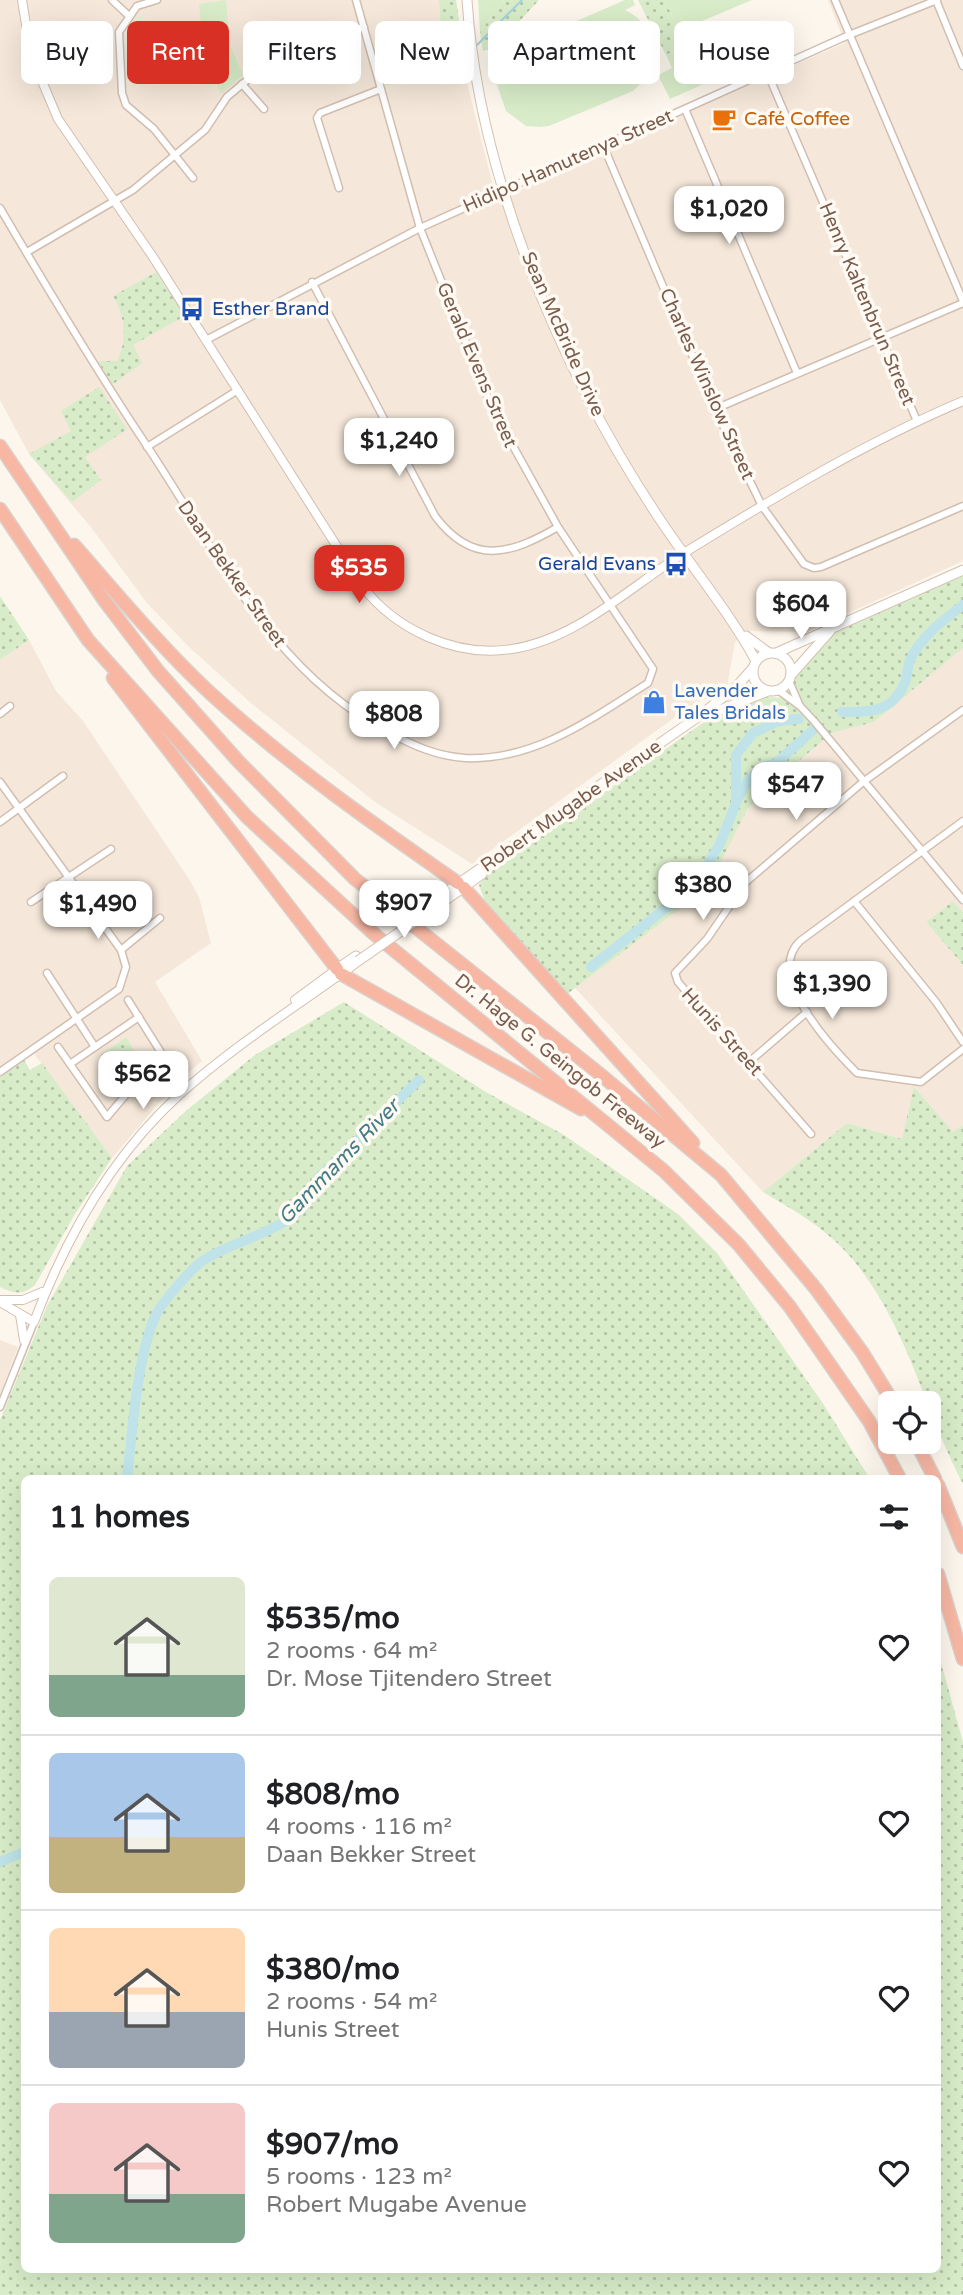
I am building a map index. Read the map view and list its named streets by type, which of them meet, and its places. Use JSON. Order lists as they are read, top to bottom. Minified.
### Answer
{"streets":{"highway":["Dr. Hage G. Geingob Freeway"],"main road":["Sean McBride Drive","Robert Mugabe Avenue"],"street":["Hidipo Hamutenya Street","Henry Kaltenbrun Street","Gerald Evens Street","Charles Winslow Street","Daan Bekker Street","Hunis Street"]},"crossings":[["Hidipo Hamutenya Street","Sean McBride Drive"],["Hidipo Hamutenya Street","Gerald Evens Street"],["Hidipo Hamutenya Street","Charles Winslow Street"],["Sean McBride Drive","Robert Mugabe Avenue"],["Gerald Evens Street","Daan Bekker Street"]],"water":["Gammams River"],"places":{"cafe":["Café Coffee"],"bus stop":["Esther Brand","Gerald Evans"],"shop":["Lavender Tales Bridals"]},"page":{"chip":["Buy","Rent","Filters","New","Apartment","House"],"price":["$1,020","$1,240","$535","$604","$808","$547","$380","$907","$1,490","$1,390","$562"],"heading":"11 homes","list":[{"name":"$535/mo","note":"2 rooms · 64 m² · Dr. Mose Tjitendero Street"},{"name":"$808/mo","note":"4 rooms · 116 m² · Daan Bekker Street"},{"name":"$380/mo","note":"2 rooms · 54 m² · Hunis Street"},{"name":"$907/mo","note":"5 rooms · 123 m² · Robert Mugabe Avenue"}]}}
